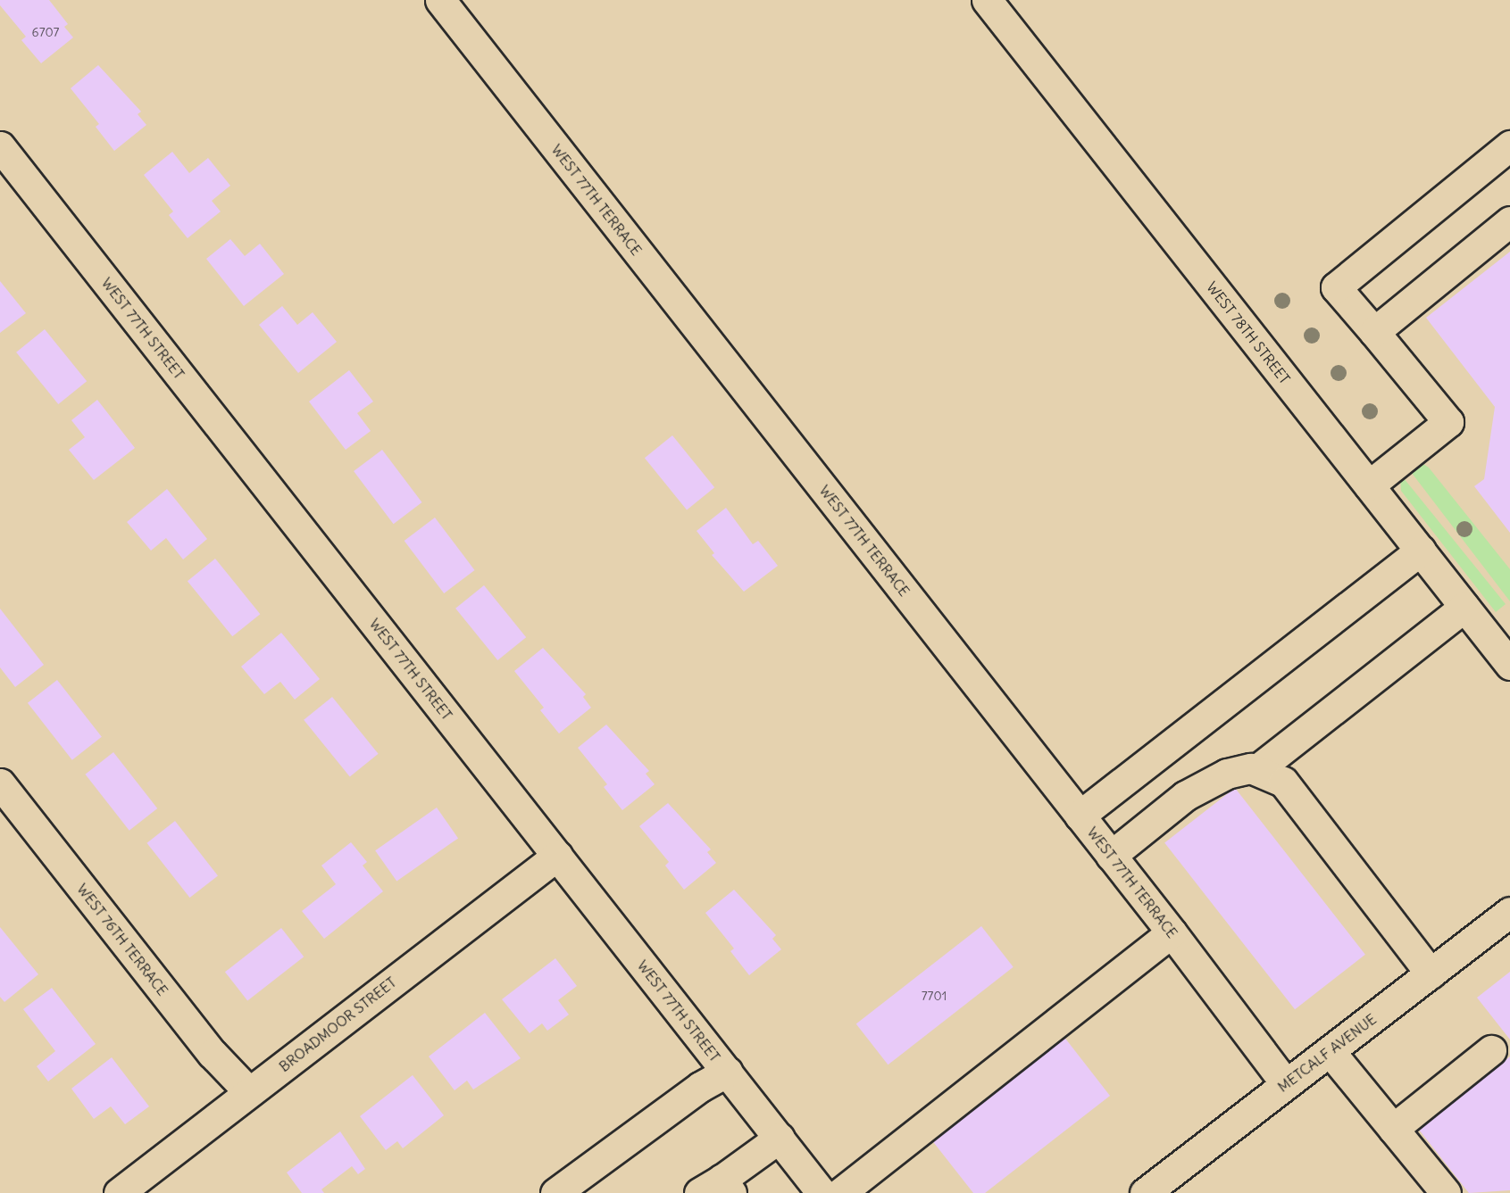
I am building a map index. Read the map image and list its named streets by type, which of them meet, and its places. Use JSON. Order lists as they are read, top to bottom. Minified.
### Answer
{"streets":{"street":["WEST 77TH TERRACE","WEST 77TH STREET","WEST 78TH STREET","WEST 76TH TERRACE","BROADMOOR STREET","METCALF AVENUE"]},"crossings":[["WEST 77TH TERRACE","METCALF AVENUE"],["WEST 77TH STREET","BROADMOOR STREET"],["WEST 76TH TERRACE","BROADMOOR STREET"]],"house_numbers":["6707","7701"]}
